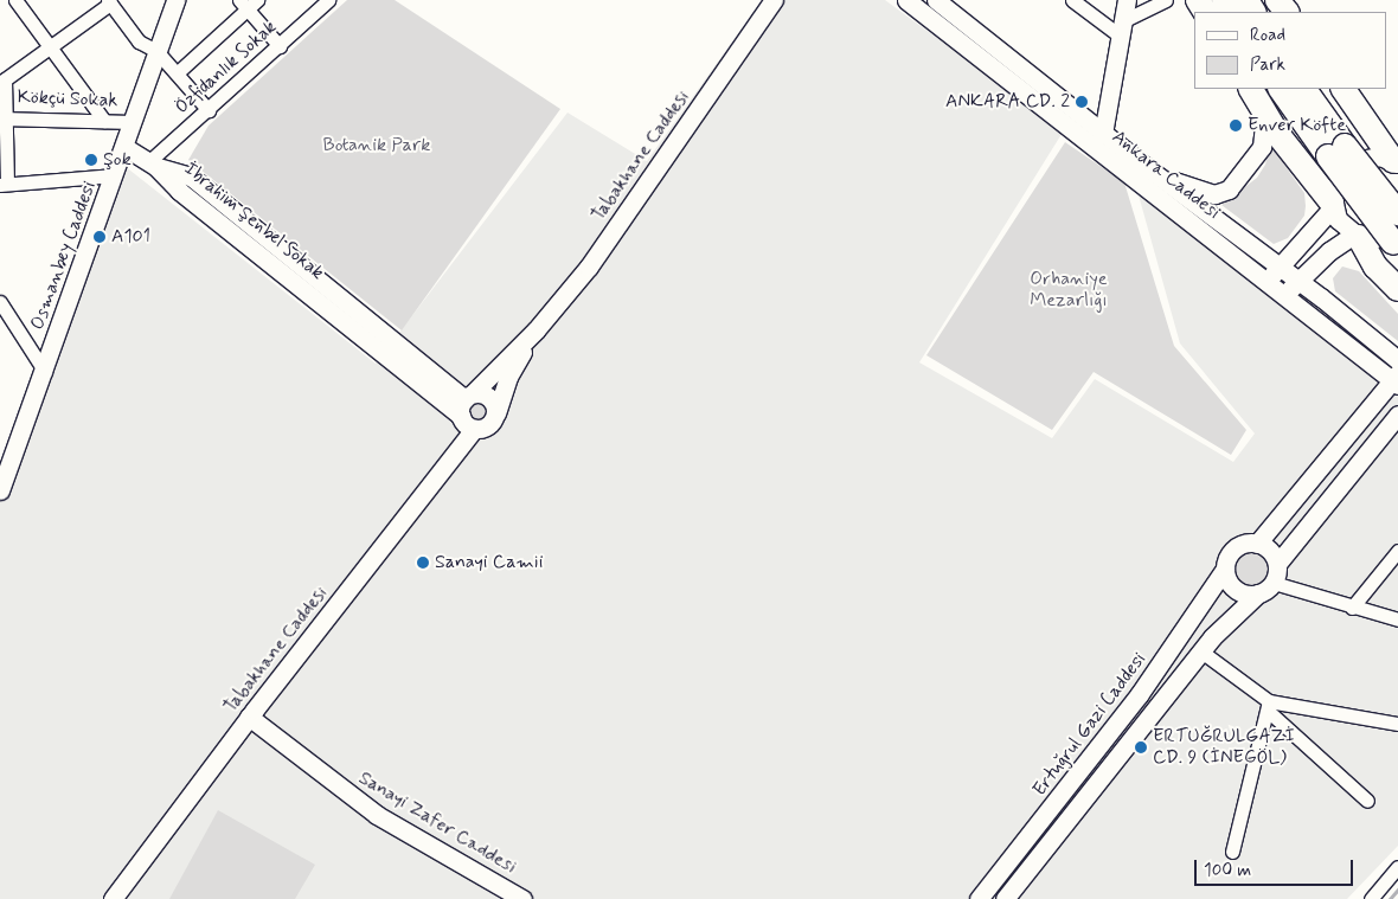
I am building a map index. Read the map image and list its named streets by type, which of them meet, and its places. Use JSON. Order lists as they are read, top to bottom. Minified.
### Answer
{"streets":{"main road":["Tabakhane Caddesi","Ankara Caddesi","İbrahim Şenbel Sokak","Osmanbey Caddesi","Ertuğrul Gazi Caddesi","Sanayi Zafer Caddesi"],"street":["Özfidanlık Sokak","Kökçü Sokak"]},"crossings":[["Özfidanlık Sokak","İbrahim Şenbel Sokak"],["Kökçü Sokak","Osmanbey Caddesi"],["Tabakhane Caddesi","İbrahim Şenbel Sokak"],["Tabakhane Caddesi","Sanayi Zafer Caddesi"],["İbrahim Şenbel Sokak","Osmanbey Caddesi"]],"parks":["Botanik Park","Orhaniye Mezarlığı"],"places":["ANKARA CD. 2","Enver Köfte","Şok","A101","Sanayi Camii","ERTUĞRULGAZİ CD. 9 (İNEGÖL)"],"legend":["Road","Park"],"scale_bar":"100 m"}
